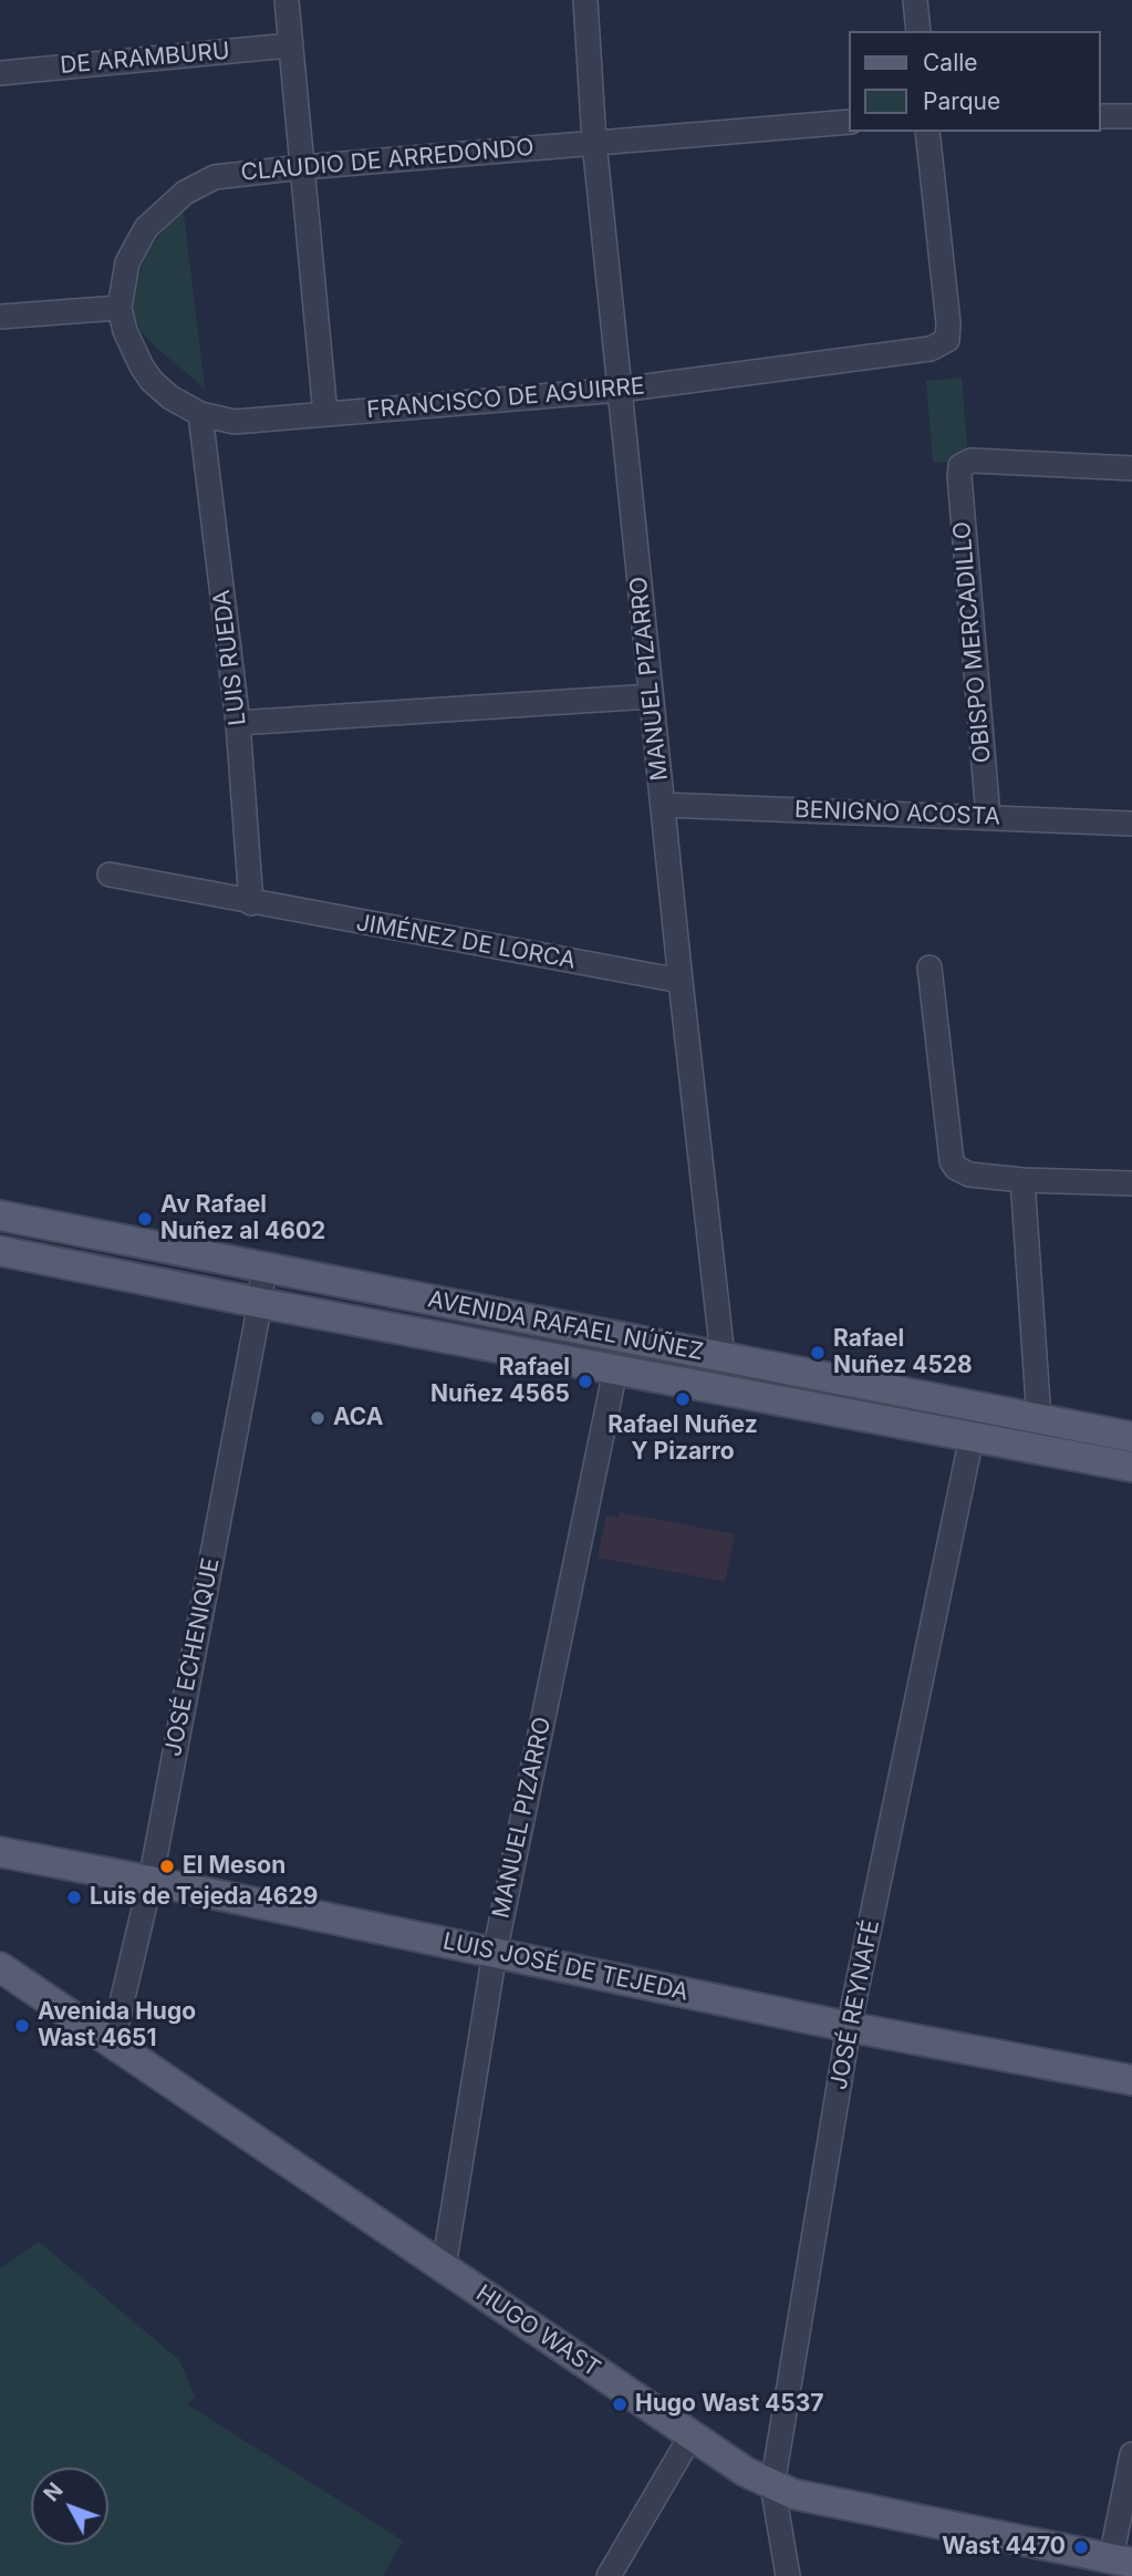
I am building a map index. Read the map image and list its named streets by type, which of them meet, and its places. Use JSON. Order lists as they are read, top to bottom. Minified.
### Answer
{"streets":{"main road":["AVENIDA RAFAEL NÚÑEZ","LUIS JOSÉ DE TEJEDA","HUGO WAST"],"street":["DE ARAMBURU","CLAUDIO DE ARREDONDO","FRANCISCO DE AGUIRRE","OBISPO MERCADILLO","LUIS RUEDA","MANUEL PIZARRO","BENIGNO ACOSTA","JIMÉNEZ DE LORCA","JOSÉ ECHENIQUE","JOSÉ REYNAFÉ"]},"crossings":[["CLAUDIO DE ARREDONDO","FRANCISCO DE AGUIRRE"],["CLAUDIO DE ARREDONDO","MANUEL PIZARRO"],["FRANCISCO DE AGUIRRE","LUIS RUEDA"],["FRANCISCO DE AGUIRRE","MANUEL PIZARRO"],["OBISPO MERCADILLO","BENIGNO ACOSTA"],["LUIS RUEDA","JIMÉNEZ DE LORCA"],["MANUEL PIZARRO","BENIGNO ACOSTA"],["MANUEL PIZARRO","JIMÉNEZ DE LORCA"],["MANUEL PIZARRO","AVENIDA RAFAEL NÚÑEZ"],["MANUEL PIZARRO","LUIS JOSÉ DE TEJEDA"],["MANUEL PIZARRO","HUGO WAST"],["AVENIDA RAFAEL NÚÑEZ","JOSÉ ECHENIQUE"],["AVENIDA RAFAEL NÚÑEZ","JOSÉ REYNAFÉ"],["JOSÉ ECHENIQUE","LUIS JOSÉ DE TEJEDA"],["JOSÉ ECHENIQUE","HUGO WAST"],["LUIS JOSÉ DE TEJEDA","JOSÉ REYNAFÉ"],["JOSÉ REYNAFÉ","HUGO WAST"]],"places":["Av Rafael Nuñez al 4602","Rafael Nuñez 4528","Rafael Nuñez 4565","Rafael Nuñez Y Pizarro","ACA","El Meson","Luis de Tejeda 4629","Avenida Hugo Wast 4651","Hugo Wast 4537","Wast 4470"],"legend":["Calle","Parque"],"north":"top left"}
